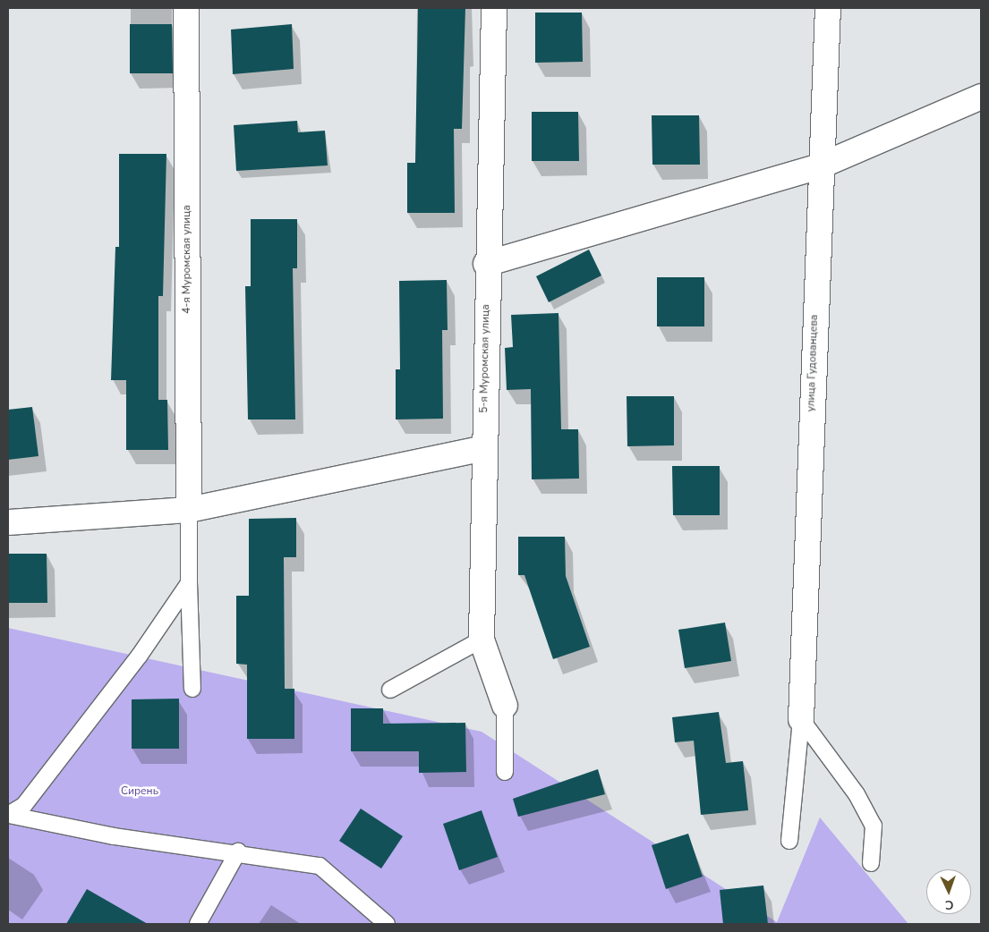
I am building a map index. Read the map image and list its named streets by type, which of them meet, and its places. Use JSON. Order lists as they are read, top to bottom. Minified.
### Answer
{"streets":{"street":["4-я Муромская улица","5-я Муромская улица","улица Гудованцева"]},"parks":["Сирень"],"north":"bottom"}
